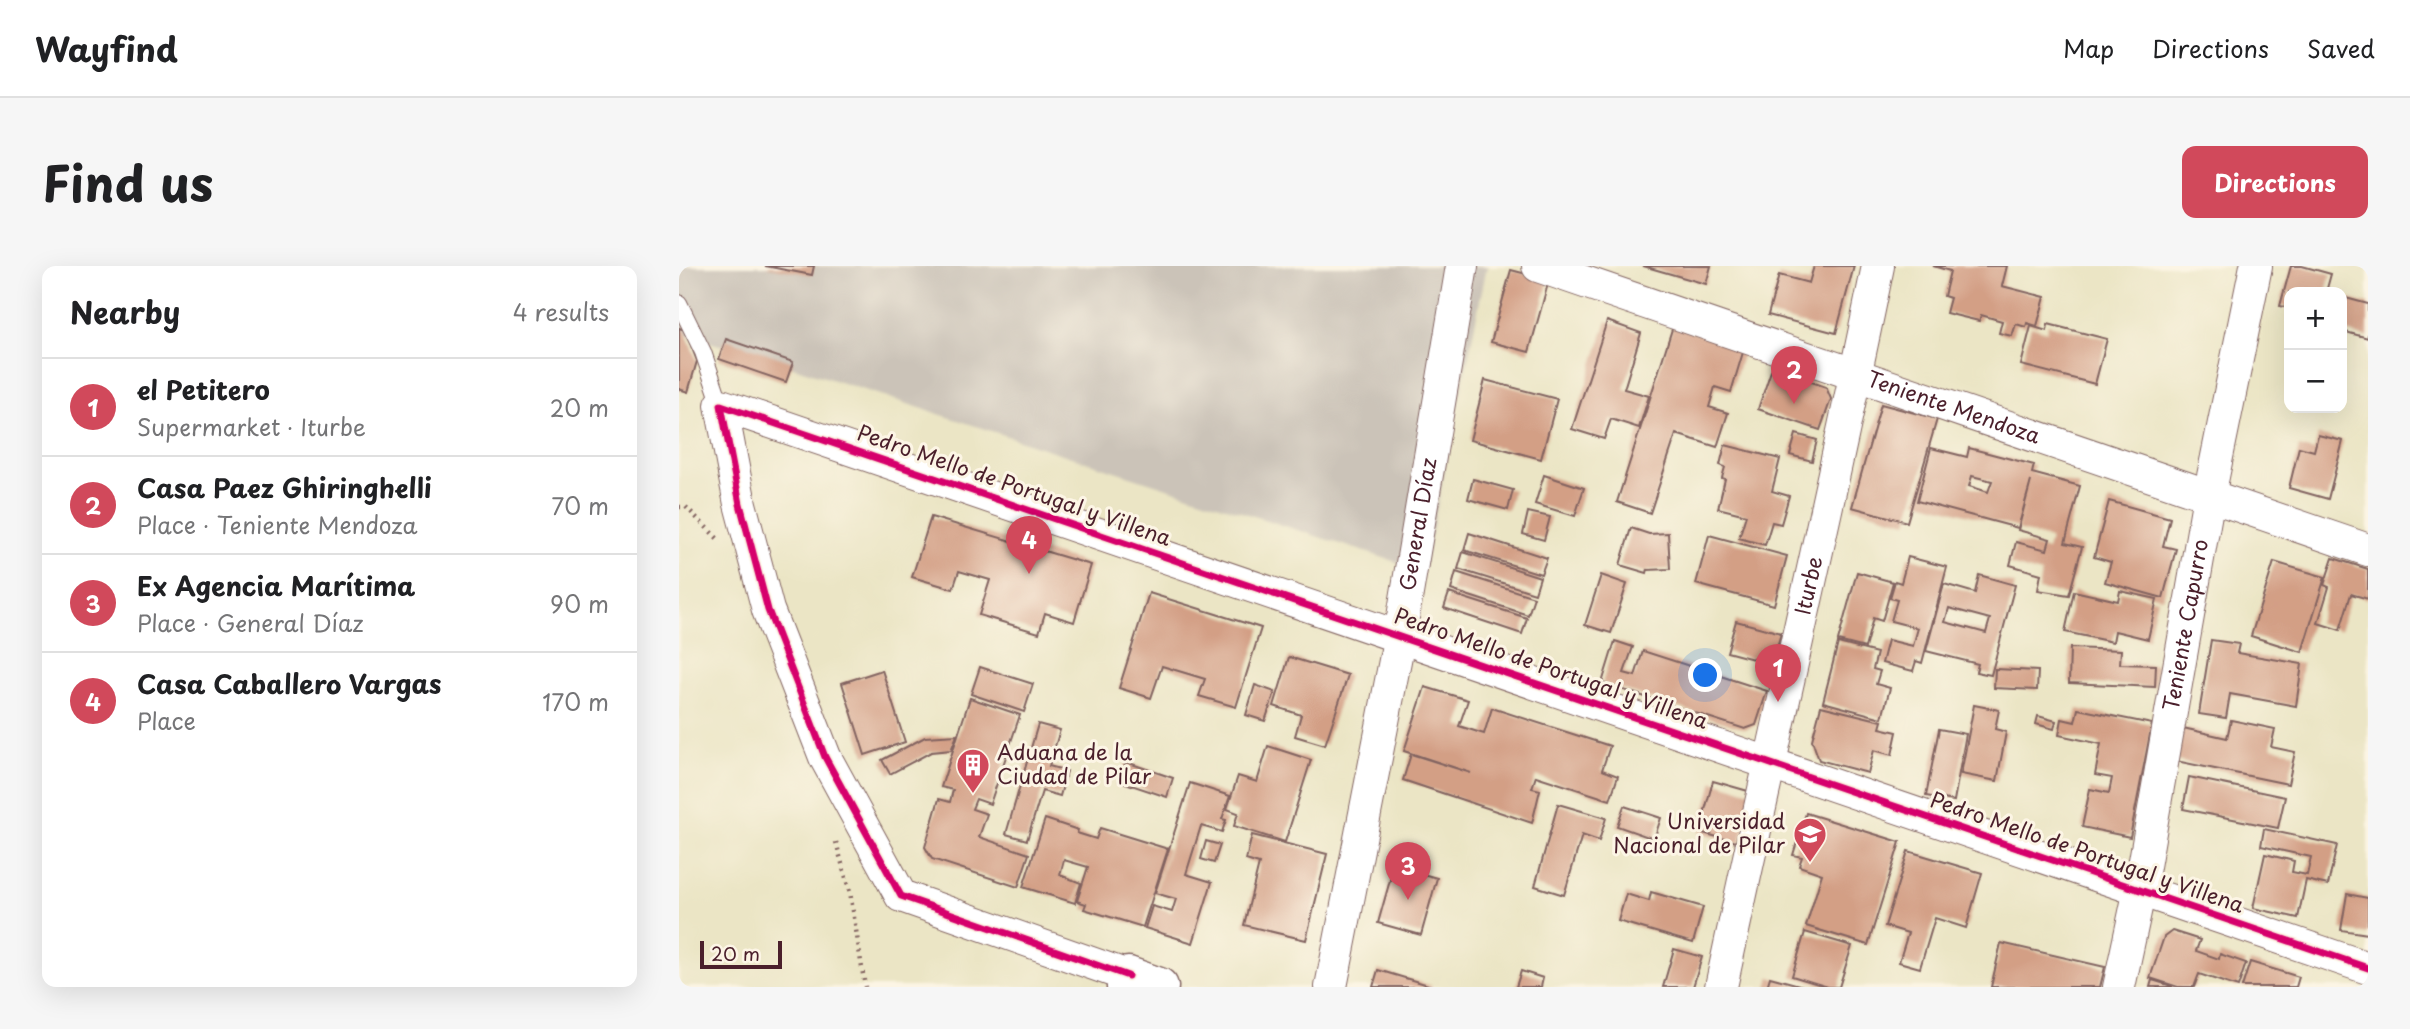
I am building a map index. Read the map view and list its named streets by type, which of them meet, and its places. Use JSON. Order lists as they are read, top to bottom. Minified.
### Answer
{"streets":{"street":["Teniente Mendoza","Pedro Mello de Portugal y Villena","General Díaz","Iturbe","Teniente Capurro"]},"crossings":[["Teniente Mendoza","Iturbe"],["Teniente Mendoza","Teniente Capurro"],["Pedro Mello de Portugal y Villena","General Díaz"],["Pedro Mello de Portugal y Villena","Iturbe"],["Pedro Mello de Portugal y Villena","Teniente Capurro"]],"places":{"building":["Aduana de la Ciudad de Pilar"],"school or university":["Universidad Nacional de Pilar"]},"scale_bar":"20 m","page":{"header":"Wayfind","nav":["Map","Directions","Saved"],"title":"Find us","buttons":"Directions","heading":["Nearby","4 results"],"map_buttons":["+","−"],"pins":["2","4","1","3"],"list":[{"mark":"1","name":"el Petitero","note":"Supermarket · Iturbe","value":"20 m"},{"mark":"2","name":"Casa Paez Ghiringhelli","note":"Place · Teniente Mendoza","value":"70 m"},{"mark":"3","name":"Ex Agencia Marítima","note":"Place · General Díaz","value":"90 m"},{"mark":"4","name":"Casa Caballero Vargas","note":"Place","value":"170 m"}],"scale":"20 m"}}
